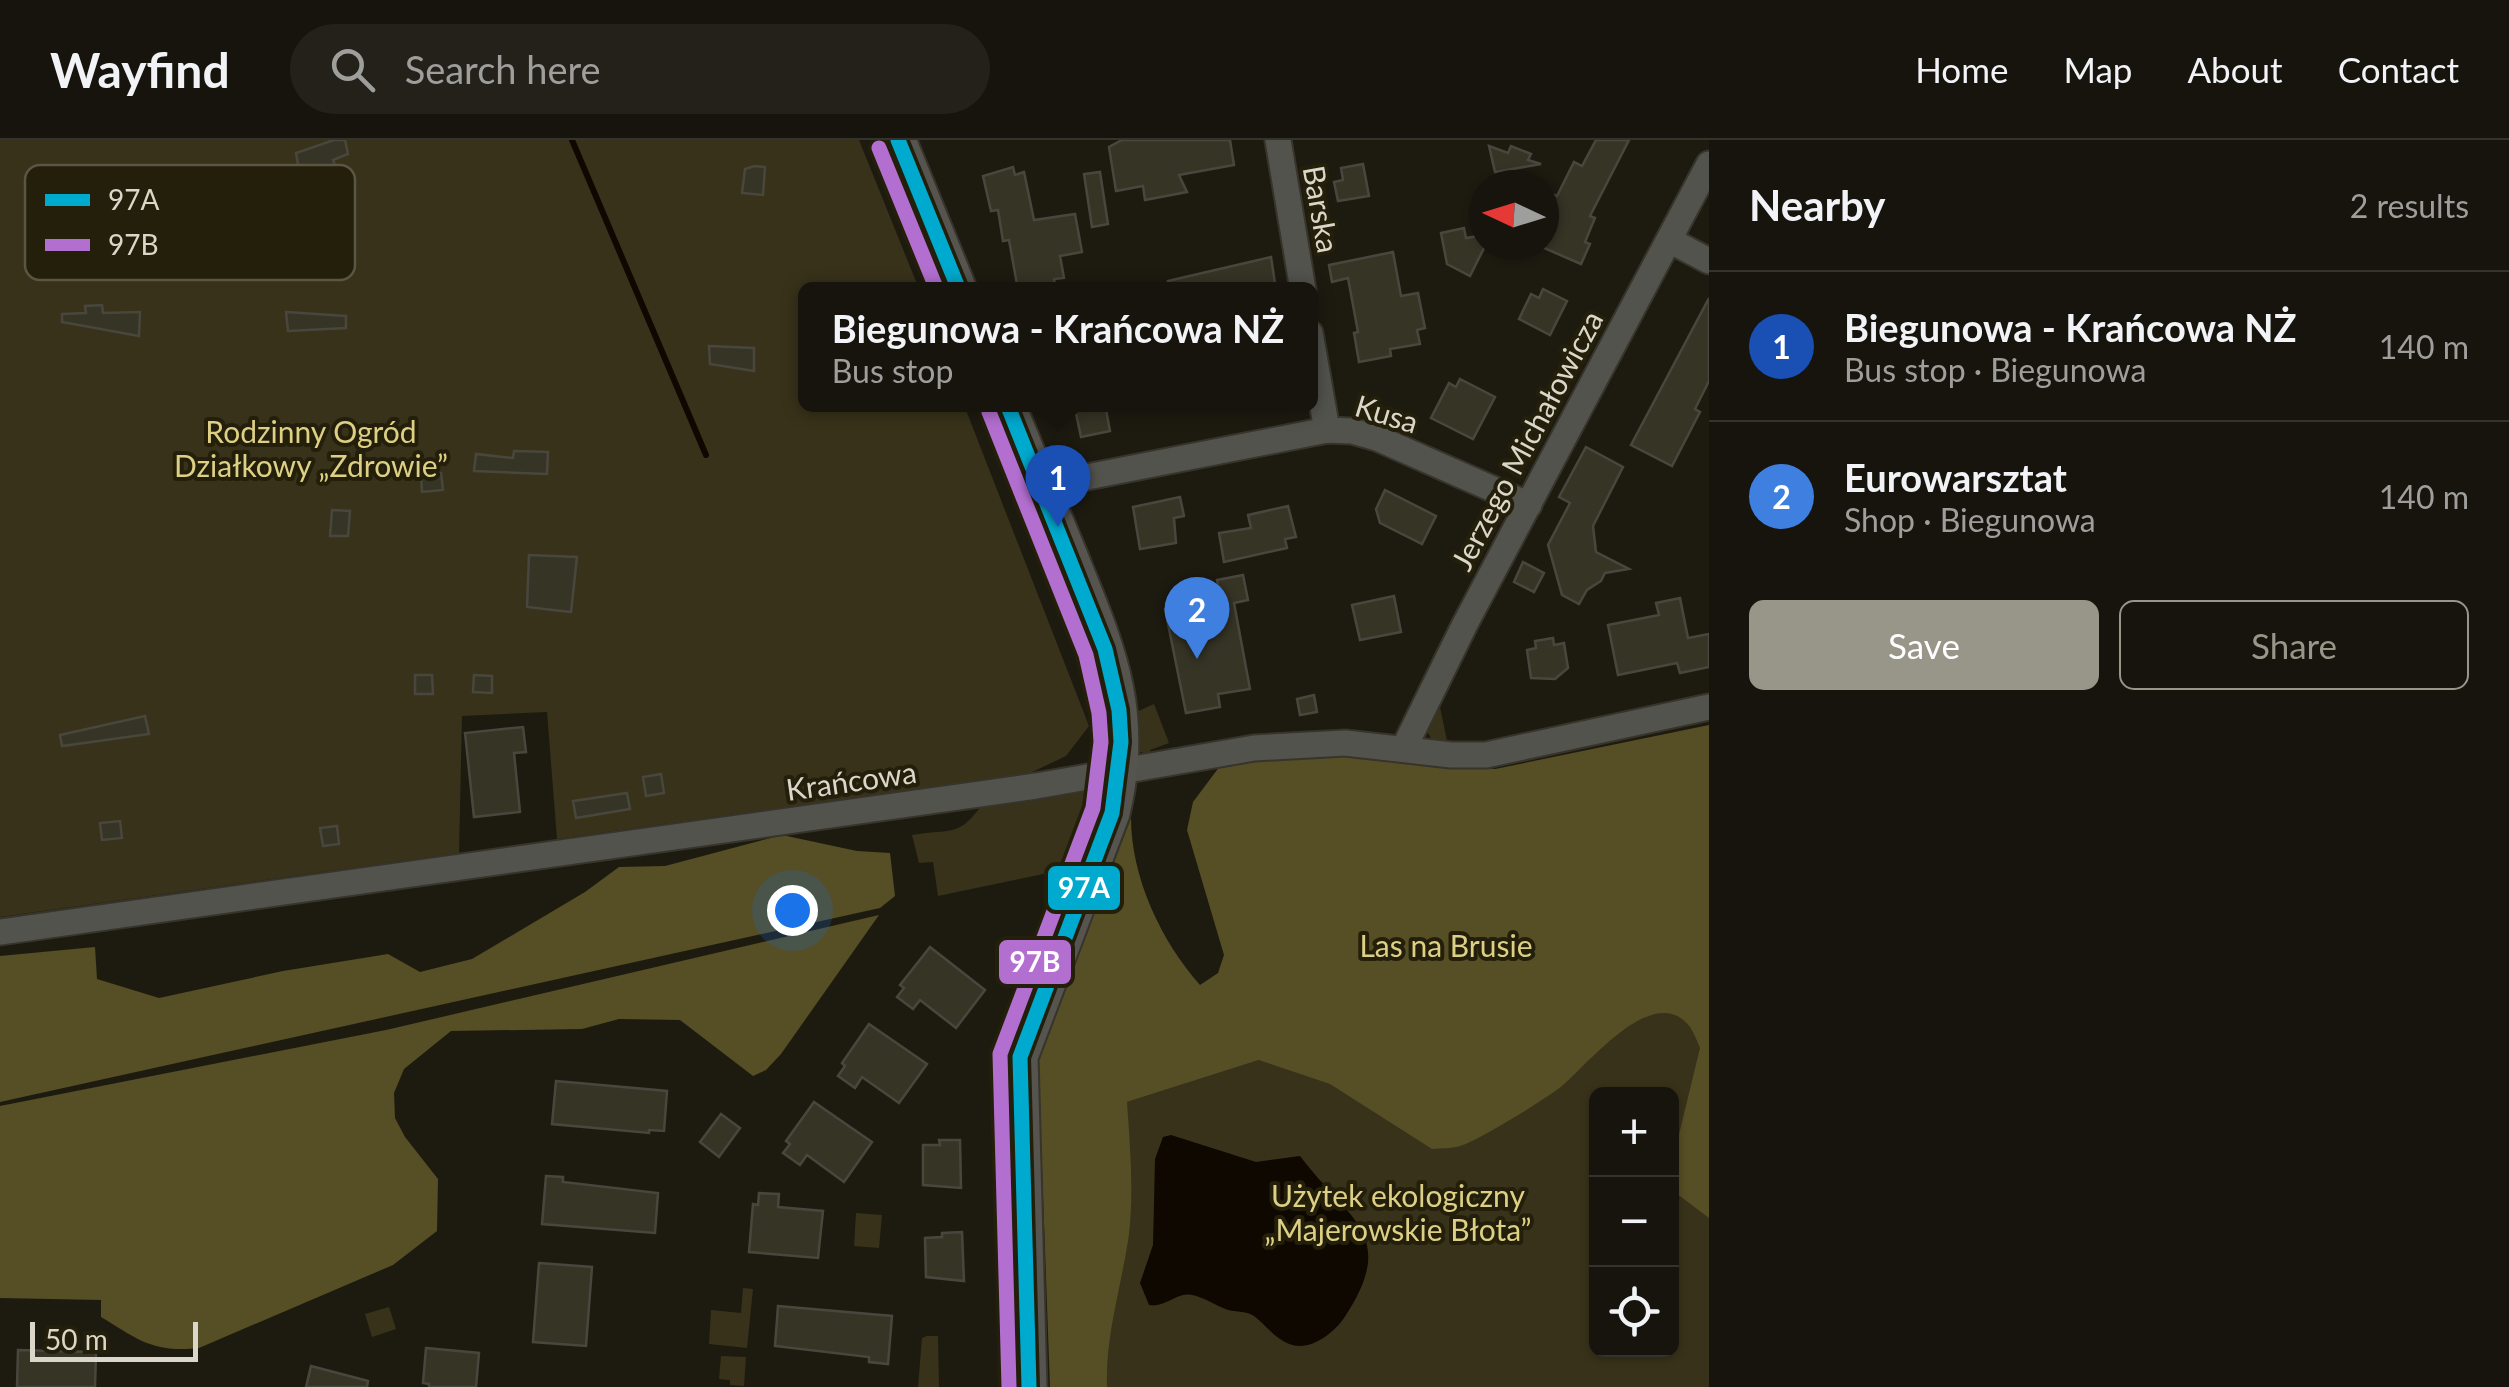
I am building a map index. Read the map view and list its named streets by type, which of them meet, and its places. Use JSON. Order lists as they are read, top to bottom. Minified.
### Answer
{"streets":{"street":["Barska","Kusa","Jerzego Michałowicza","Krańcowa"]},"crossings":[["Kusa","Jerzego Michałowicza"],["Jerzego Michałowicza","Krańcowa"]],"parks":["Rodzinny Ogród Działkowy „Zdrowie”","Las na Brusie","Użytek ekologiczny „Majerowskie Błota”"],"lines":["transit line 97A","transit line 97B"],"legend":["97A","97B"],"scale_bar":"50 m","north":"left","page":{"header":"Wayfind","search":"Search here","nav":["Home","Map","About","Contact"],"heading":["Nearby","2 results"],"list":[{"mark":"1","name":"Biegunowa - Krańcowa NŻ","note":"Bus stop · Biegunowa","value":"140 m"},{"mark":"2","name":"Eurowarsztat","note":"Shop · Biegunowa","value":"140 m"}],"popup":["Biegunowa - Krańcowa NŻ","Bus stop"],"pins":["1","2"],"buttons":["Save","Share"],"map_buttons":["+","−"],"scale":"50 m"}}
